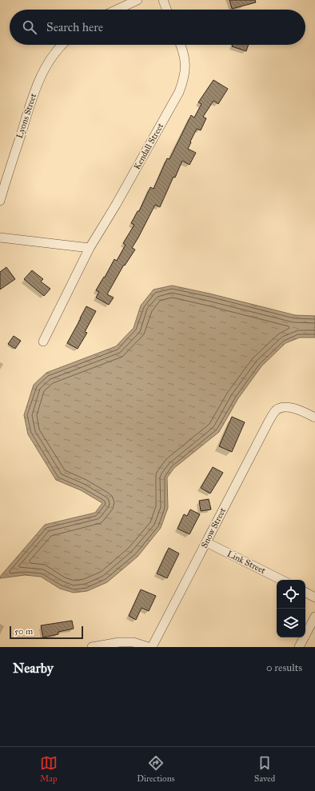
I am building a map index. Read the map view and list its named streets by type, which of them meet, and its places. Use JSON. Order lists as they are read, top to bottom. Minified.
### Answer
{"streets":{"street":["Lyons Street","Kendall Street","Snow Street","Link Street"]},"crossings":[["Snow Street","Link Street"]],"scale_bar":"50 m","page":{"search":"Search here","scale":"50 m","heading":["Nearby","0 results"],"nav":["Map","Directions","Saved"]}}
